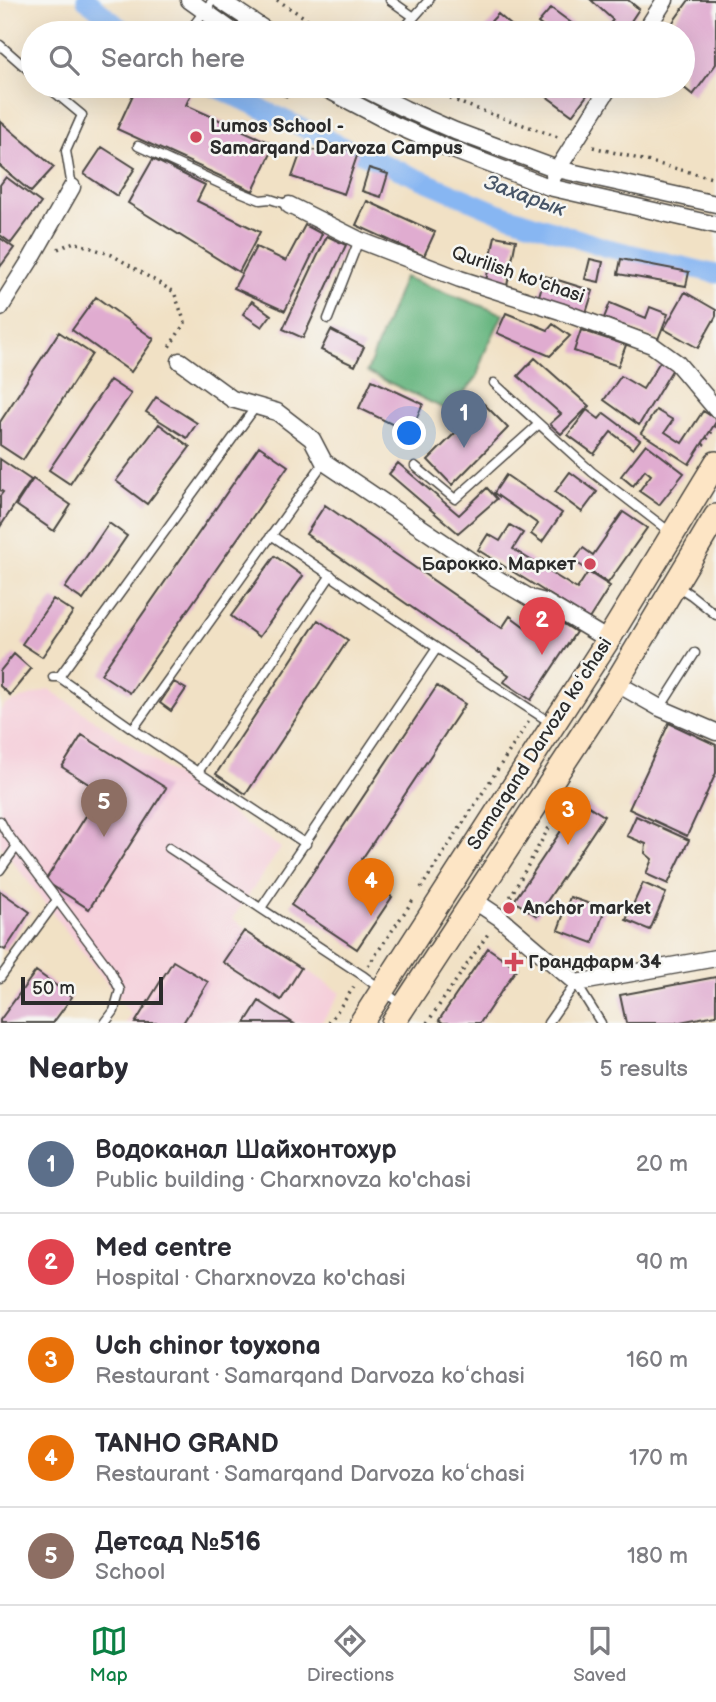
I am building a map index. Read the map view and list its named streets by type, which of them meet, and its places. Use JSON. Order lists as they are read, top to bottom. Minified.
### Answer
{"streets":{"main road":["Samarqand Darvoza koʻchasi"],"street":["Qurilish ko'chasi"]},"water":["Захарык"],"places":{"other":["Lumos School - Samarqand Darvoza Campus","Барокко. Маркет","Anchor market"],"health":["Грандфарм 34"]},"scale_bar":"50 m","page":{"search":"Search here","pins":["1","2","5","3","4"],"scale":"50 m","heading":["Nearby","5 results"],"list":[{"mark":"1","name":"Водоканал Шайхонтохур","note":"Public building · Charxnovza ko'chasi","value":"20 m"},{"mark":"2","name":"Med centre","note":"Hospital · Charxnovza ko'chasi","value":"90 m"},{"mark":"3","name":"Uch chinor toyxona","note":"Restaurant · Samarqand Darvoza koʻchasi","value":"160 m"},{"mark":"4","name":"TANHO GRAND","note":"Restaurant · Samarqand Darvoza koʻchasi","value":"170 m"},{"mark":"5","name":"Детсад №516","note":"School","value":"180 m"}],"nav":["Map","Directions","Saved"]}}
